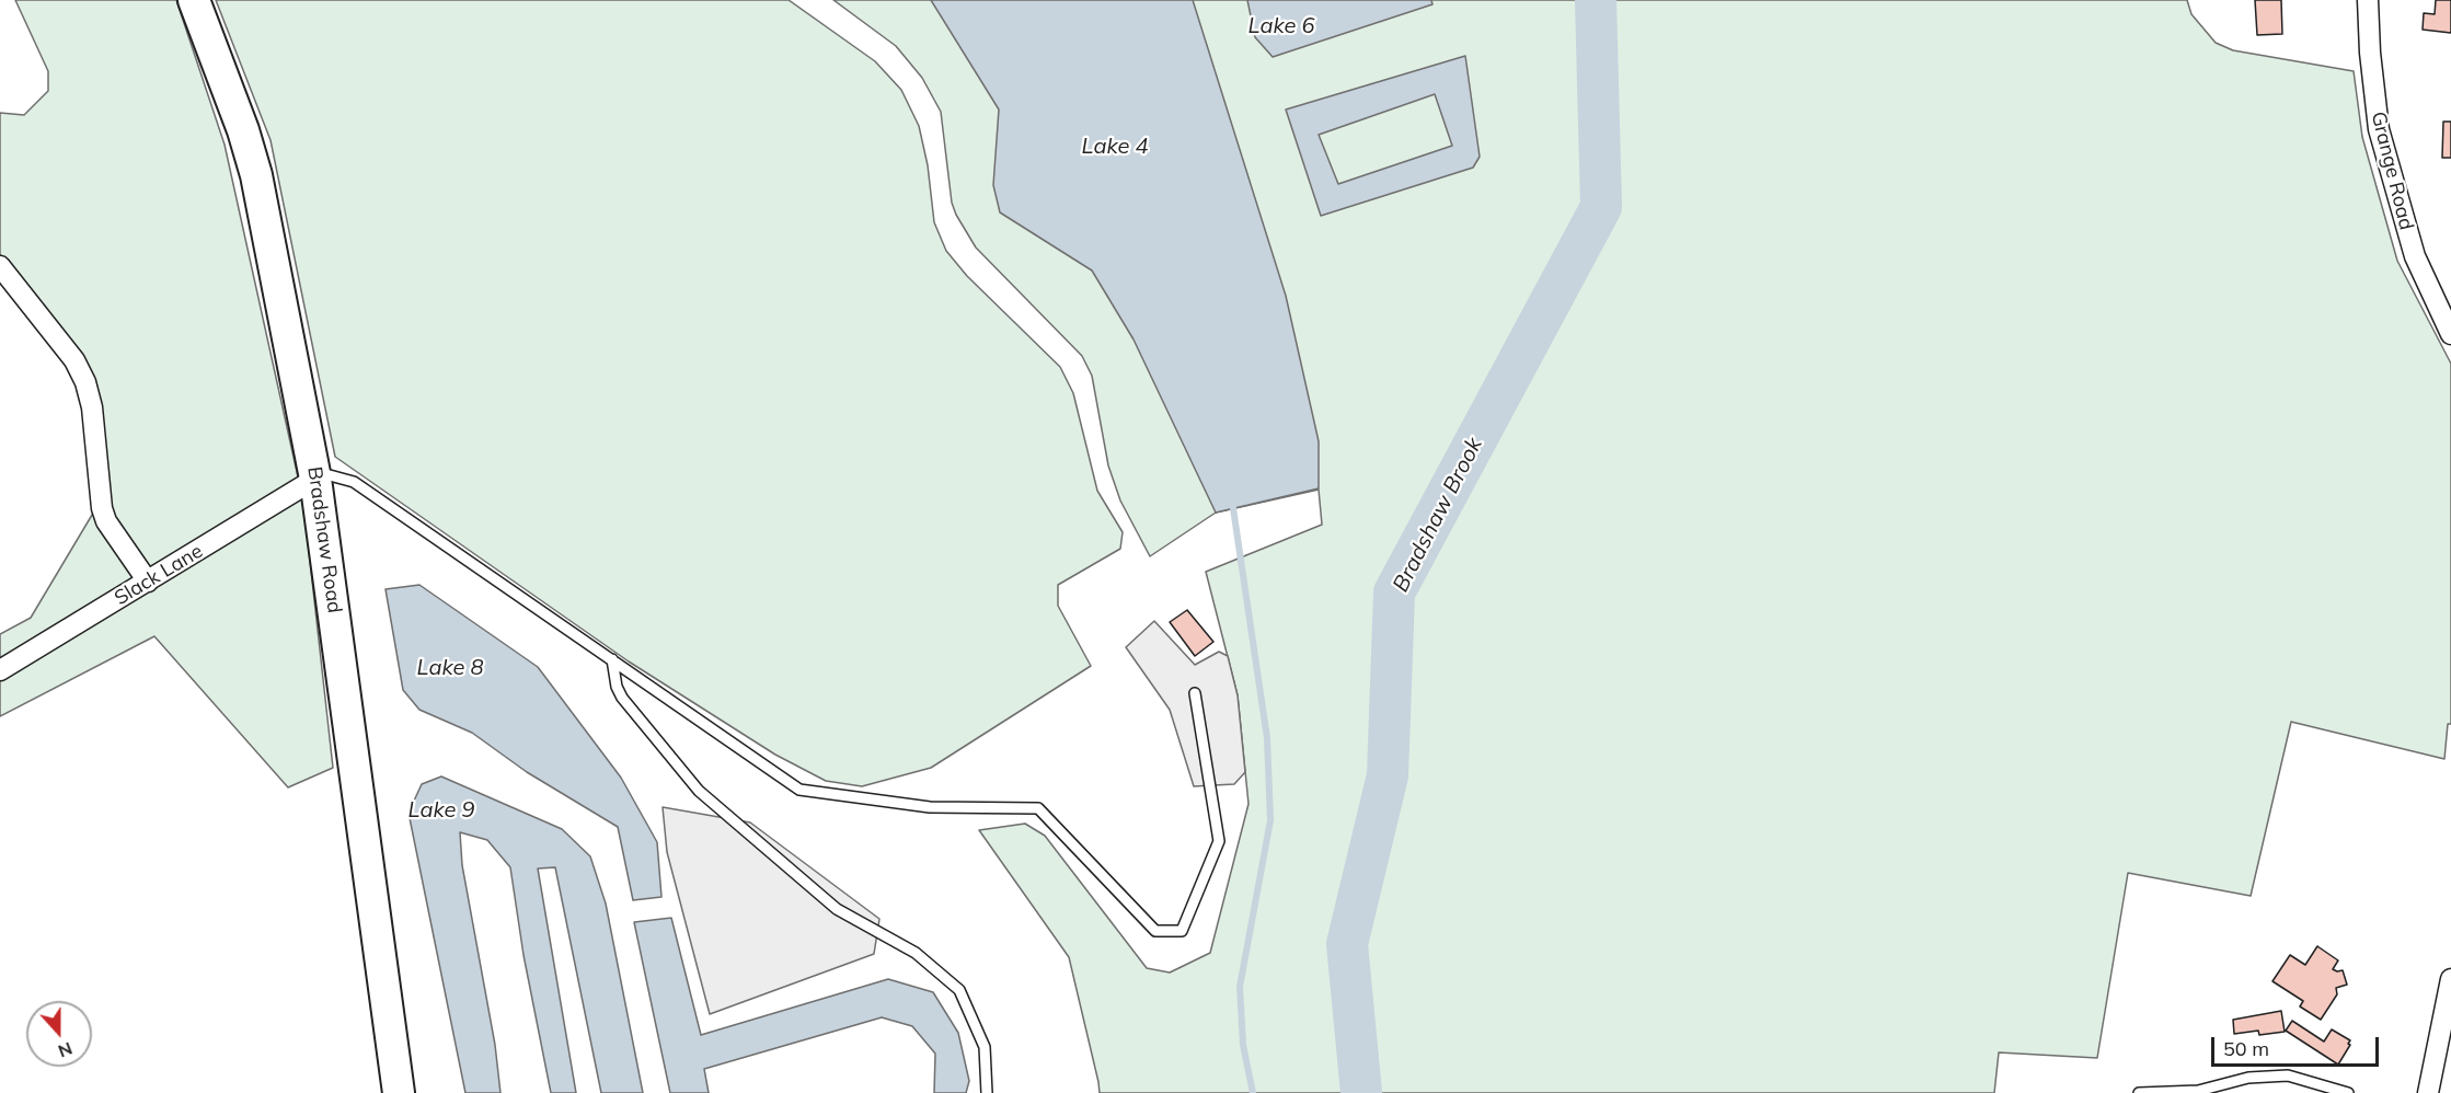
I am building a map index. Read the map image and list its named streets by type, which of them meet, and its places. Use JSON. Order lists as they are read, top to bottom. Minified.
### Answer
{"streets":{"main road":["Bradshaw Road"],"street":["Grange Road","Slack Lane"]},"crossings":[["Bradshaw Road","Slack Lane"]],"water":["Lake 6","Lake 4","Bradshaw Brook","Lake 8","Lake 9"],"scale_bar":"50 m","north":"bottom"}
